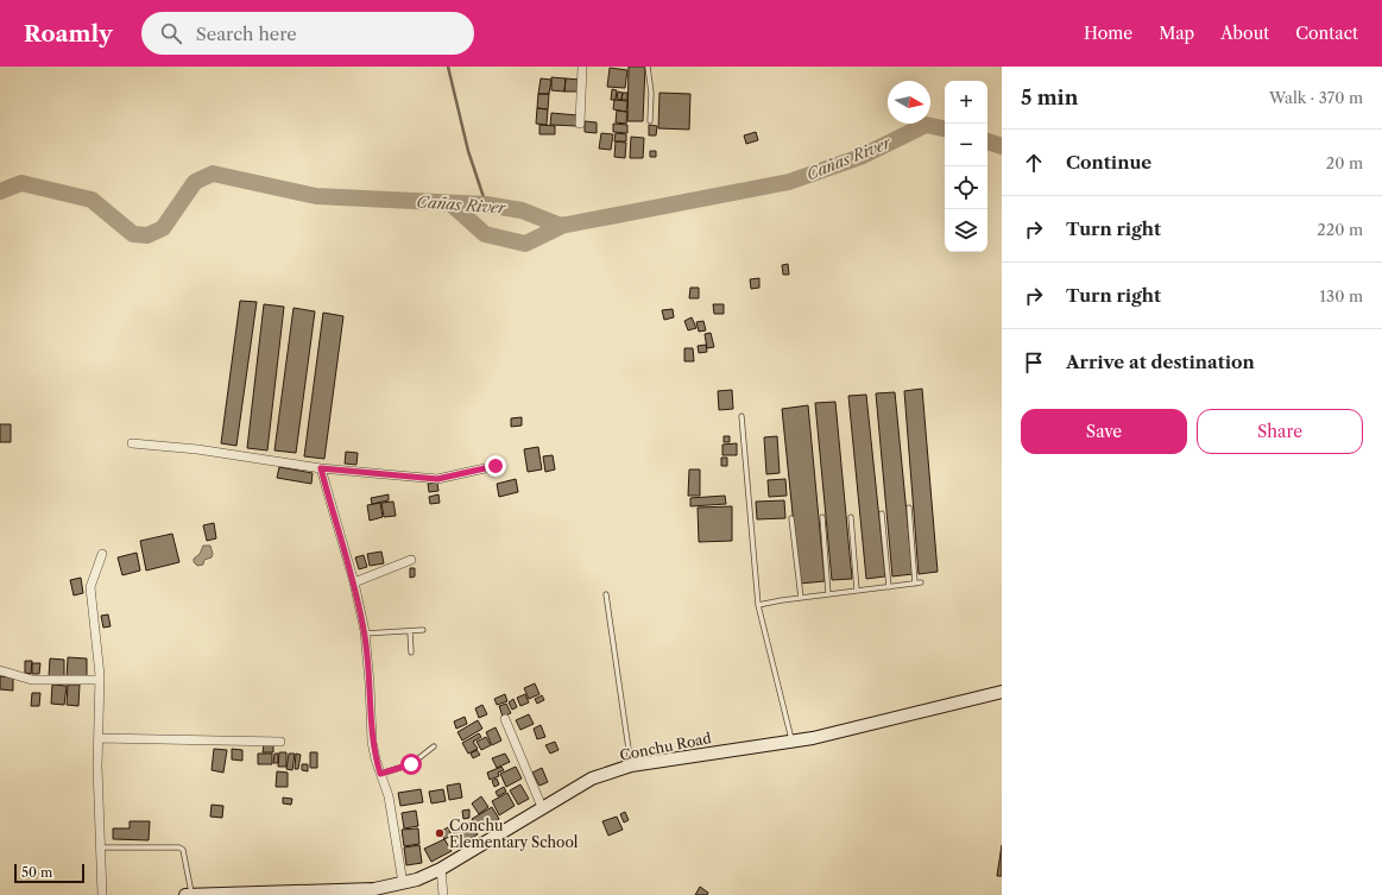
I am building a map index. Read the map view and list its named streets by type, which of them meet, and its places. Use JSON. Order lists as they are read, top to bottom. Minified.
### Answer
{"streets":{"main road":["Conchu Road"]},"water":["Cañas River"],"places":["Conchu Elementary School"],"scale_bar":"50 m","north":"right","page":{"header":"Roamly","search":"Search here","nav":["Home","Map","About","Contact"],"heading":["5 min","Walk · 370 m"],"map_buttons":["+","−"],"list":[["Continue","20 m"],["Turn right","220 m"],["Turn right","130 m"],"Arrive at destination"],"buttons":["Save","Share"],"scale":"50 m"}}
